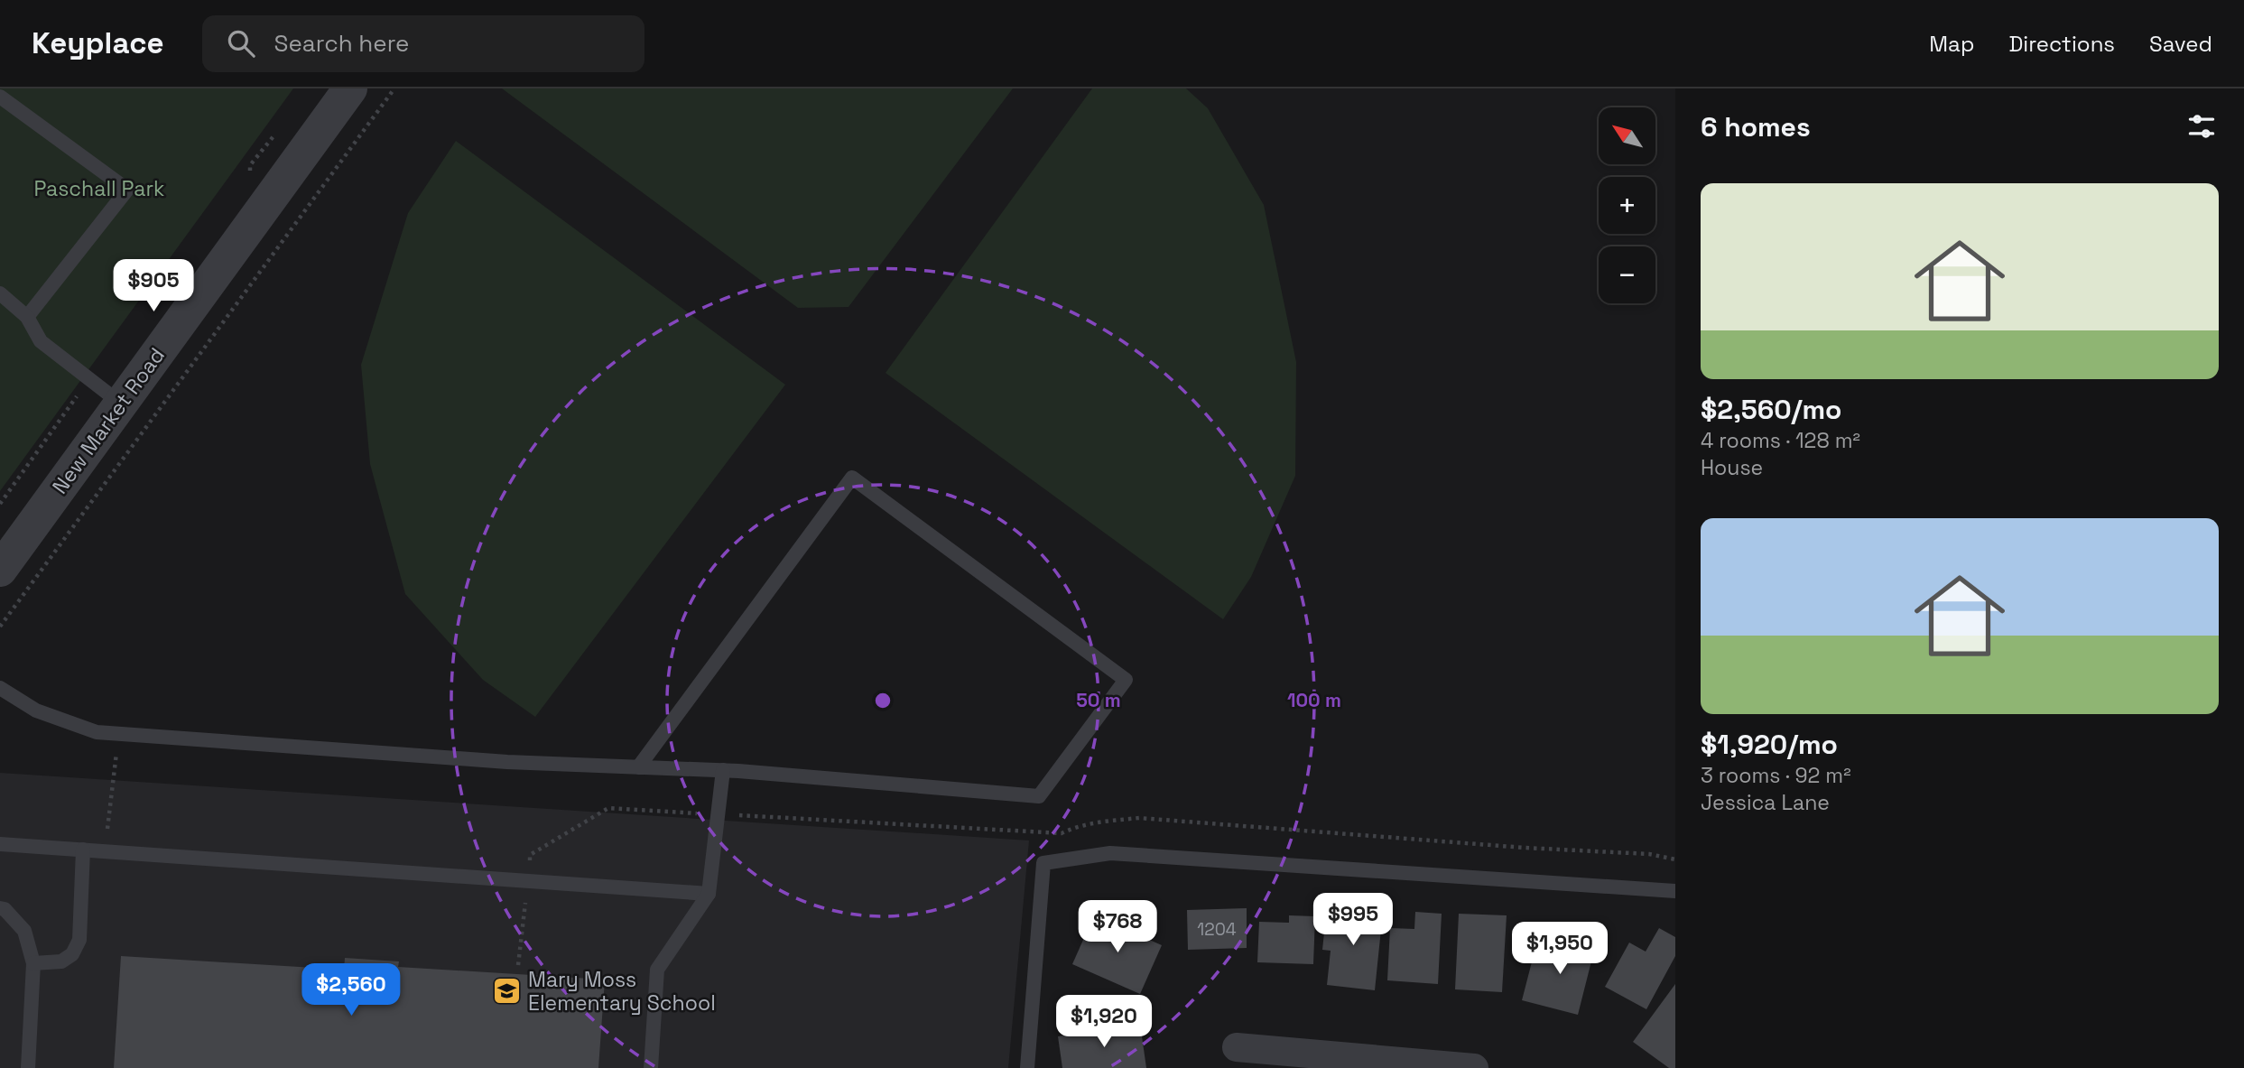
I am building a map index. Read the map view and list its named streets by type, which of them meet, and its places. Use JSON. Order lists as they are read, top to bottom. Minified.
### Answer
{"streets":{"street":["New Market Road"]},"parks":["Paschall Park"],"places":{"school or university":["Mary Moss Elementary School"]},"house_numbers":["1204"],"north":"top left","page":{"header":"Keyplace","search":"Search here","nav":["Map","Directions","Saved"],"heading":"6 homes","map_buttons":["+","−"],"list":[{"name":"$2,560/mo","note":"4 rooms · 128 m² · House"},{"name":"$1,920/mo","note":"3 rooms · 92 m² · Jessica Lane"}],"price":["$905","$995","$768","$1,950","$2,560","$1,920"]},"rings":["50 m","100 m"]}
